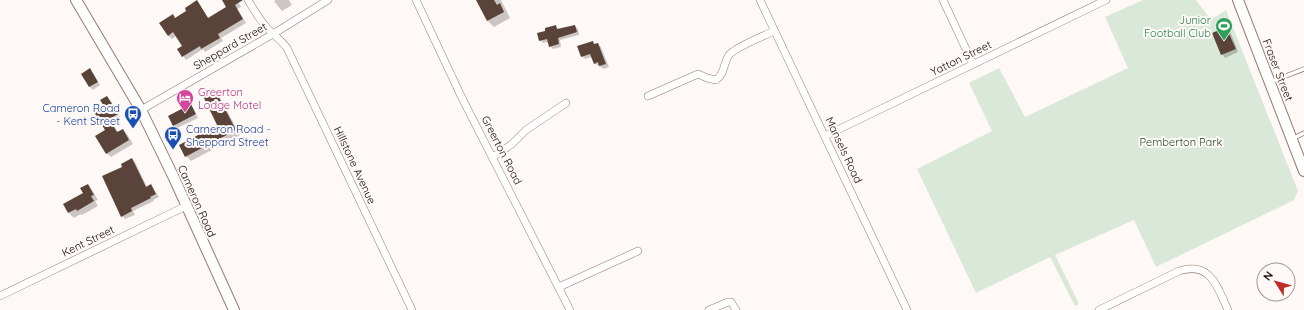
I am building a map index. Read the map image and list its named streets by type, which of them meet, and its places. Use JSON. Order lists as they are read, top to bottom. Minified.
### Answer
{"streets":{"main road":["Fraser Street","Cameron Road"],"street":["Sheppard Street","Yatton Street","Greerton Road","Mansels Road","Hillstone Avenue","Kent Street"]},"crossings":[["Sheppard Street","Hillstone Avenue"],["Sheppard Street","Cameron Road"],["Yatton Street","Mansels Road"],["Cameron Road","Kent Street"]],"parks":["Pemberton Park"],"places":{"sports":["Junior Football Club"],"hotel":["Greerton Lodge Motel"],"bus stop":["Cameron Road - Kent Street","Cameron Road - Sheppard Street"]},"north":"top left"}
